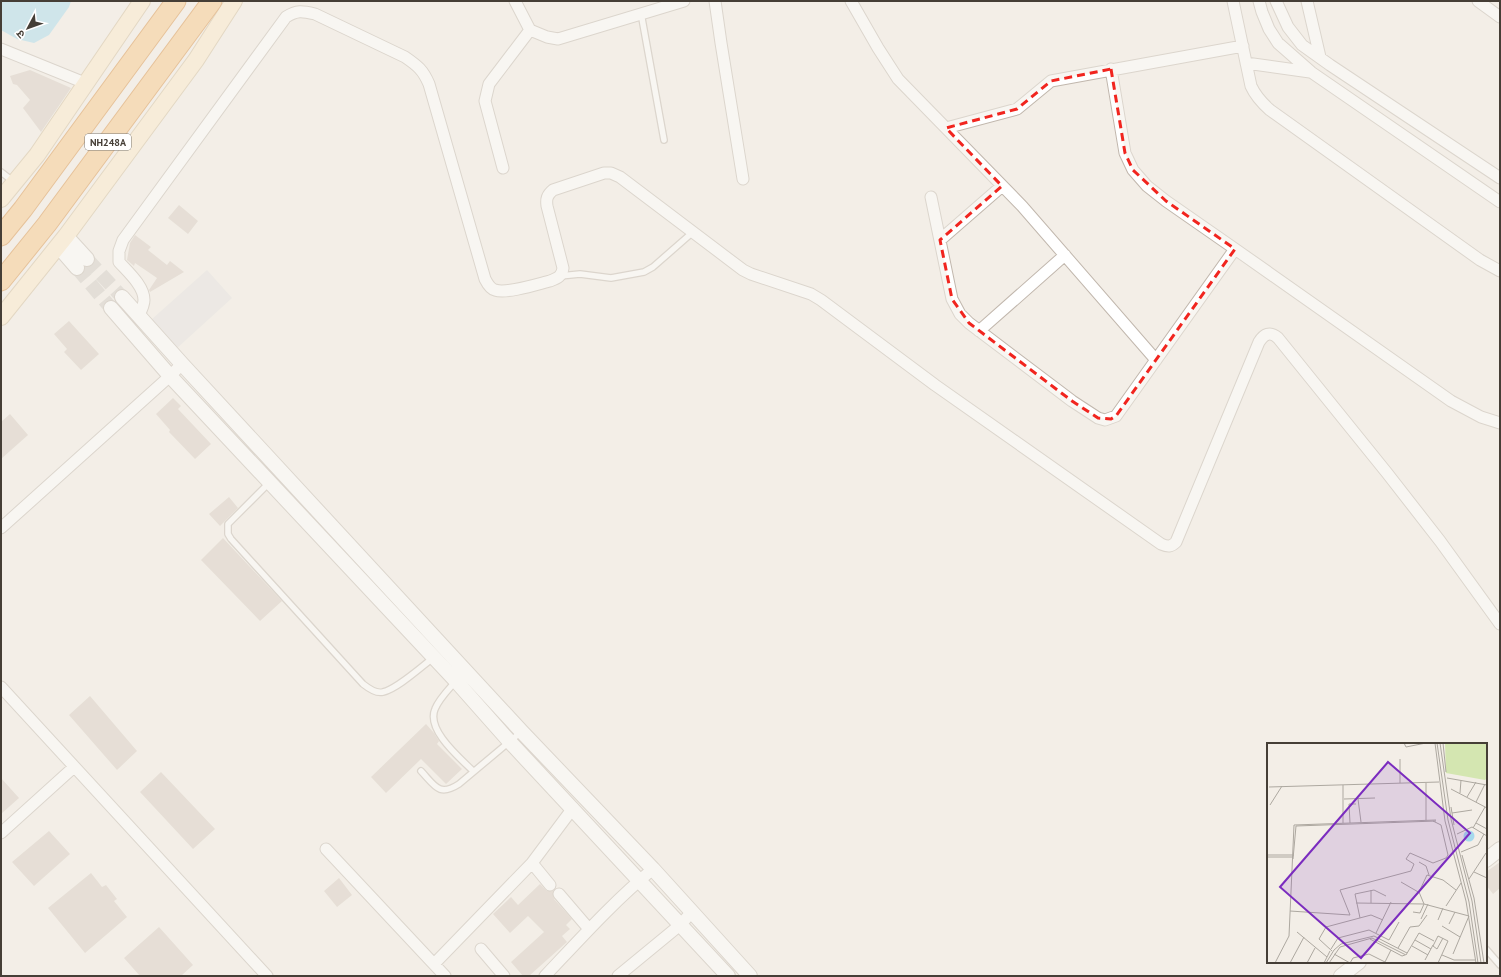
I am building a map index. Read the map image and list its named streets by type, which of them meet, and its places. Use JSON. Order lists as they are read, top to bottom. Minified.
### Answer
{"streets":{"highway":["NH248A"]},"north":"bottom left"}
